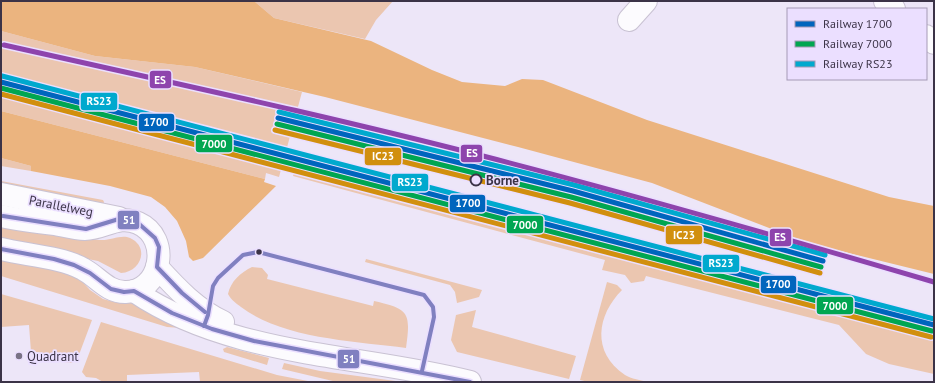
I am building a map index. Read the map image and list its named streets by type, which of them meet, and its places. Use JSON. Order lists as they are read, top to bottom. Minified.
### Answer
{"streets":{"street":["Parallelweg"]},"places":["Borne","Quadrant"],"lines":["transit line ES","rail line RS23","rail line 1700","rail line 7000","transit line IC23","transit line 51"],"legend":["Railway 1700","Railway 7000","Railway RS23"]}
